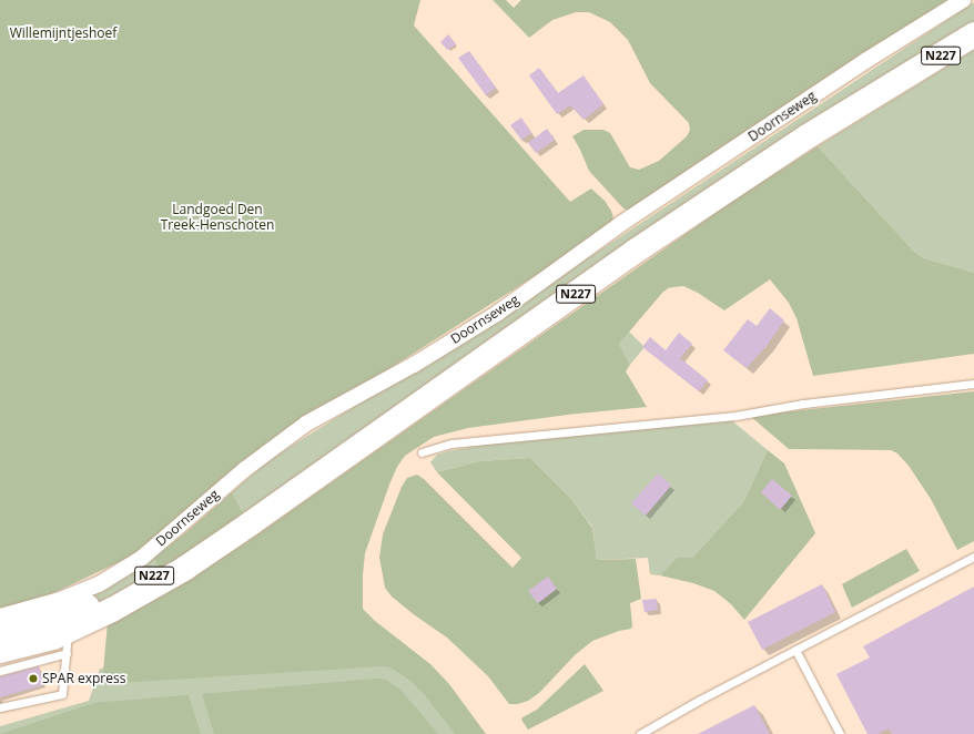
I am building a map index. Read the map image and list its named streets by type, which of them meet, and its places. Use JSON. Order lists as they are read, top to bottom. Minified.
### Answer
{"streets":{"main road":["N227","Doornseweg"]},"parks":["Willemijntjeshoef","Landgoed Den Treek-Henschoten"],"places":["SPAR express"]}
